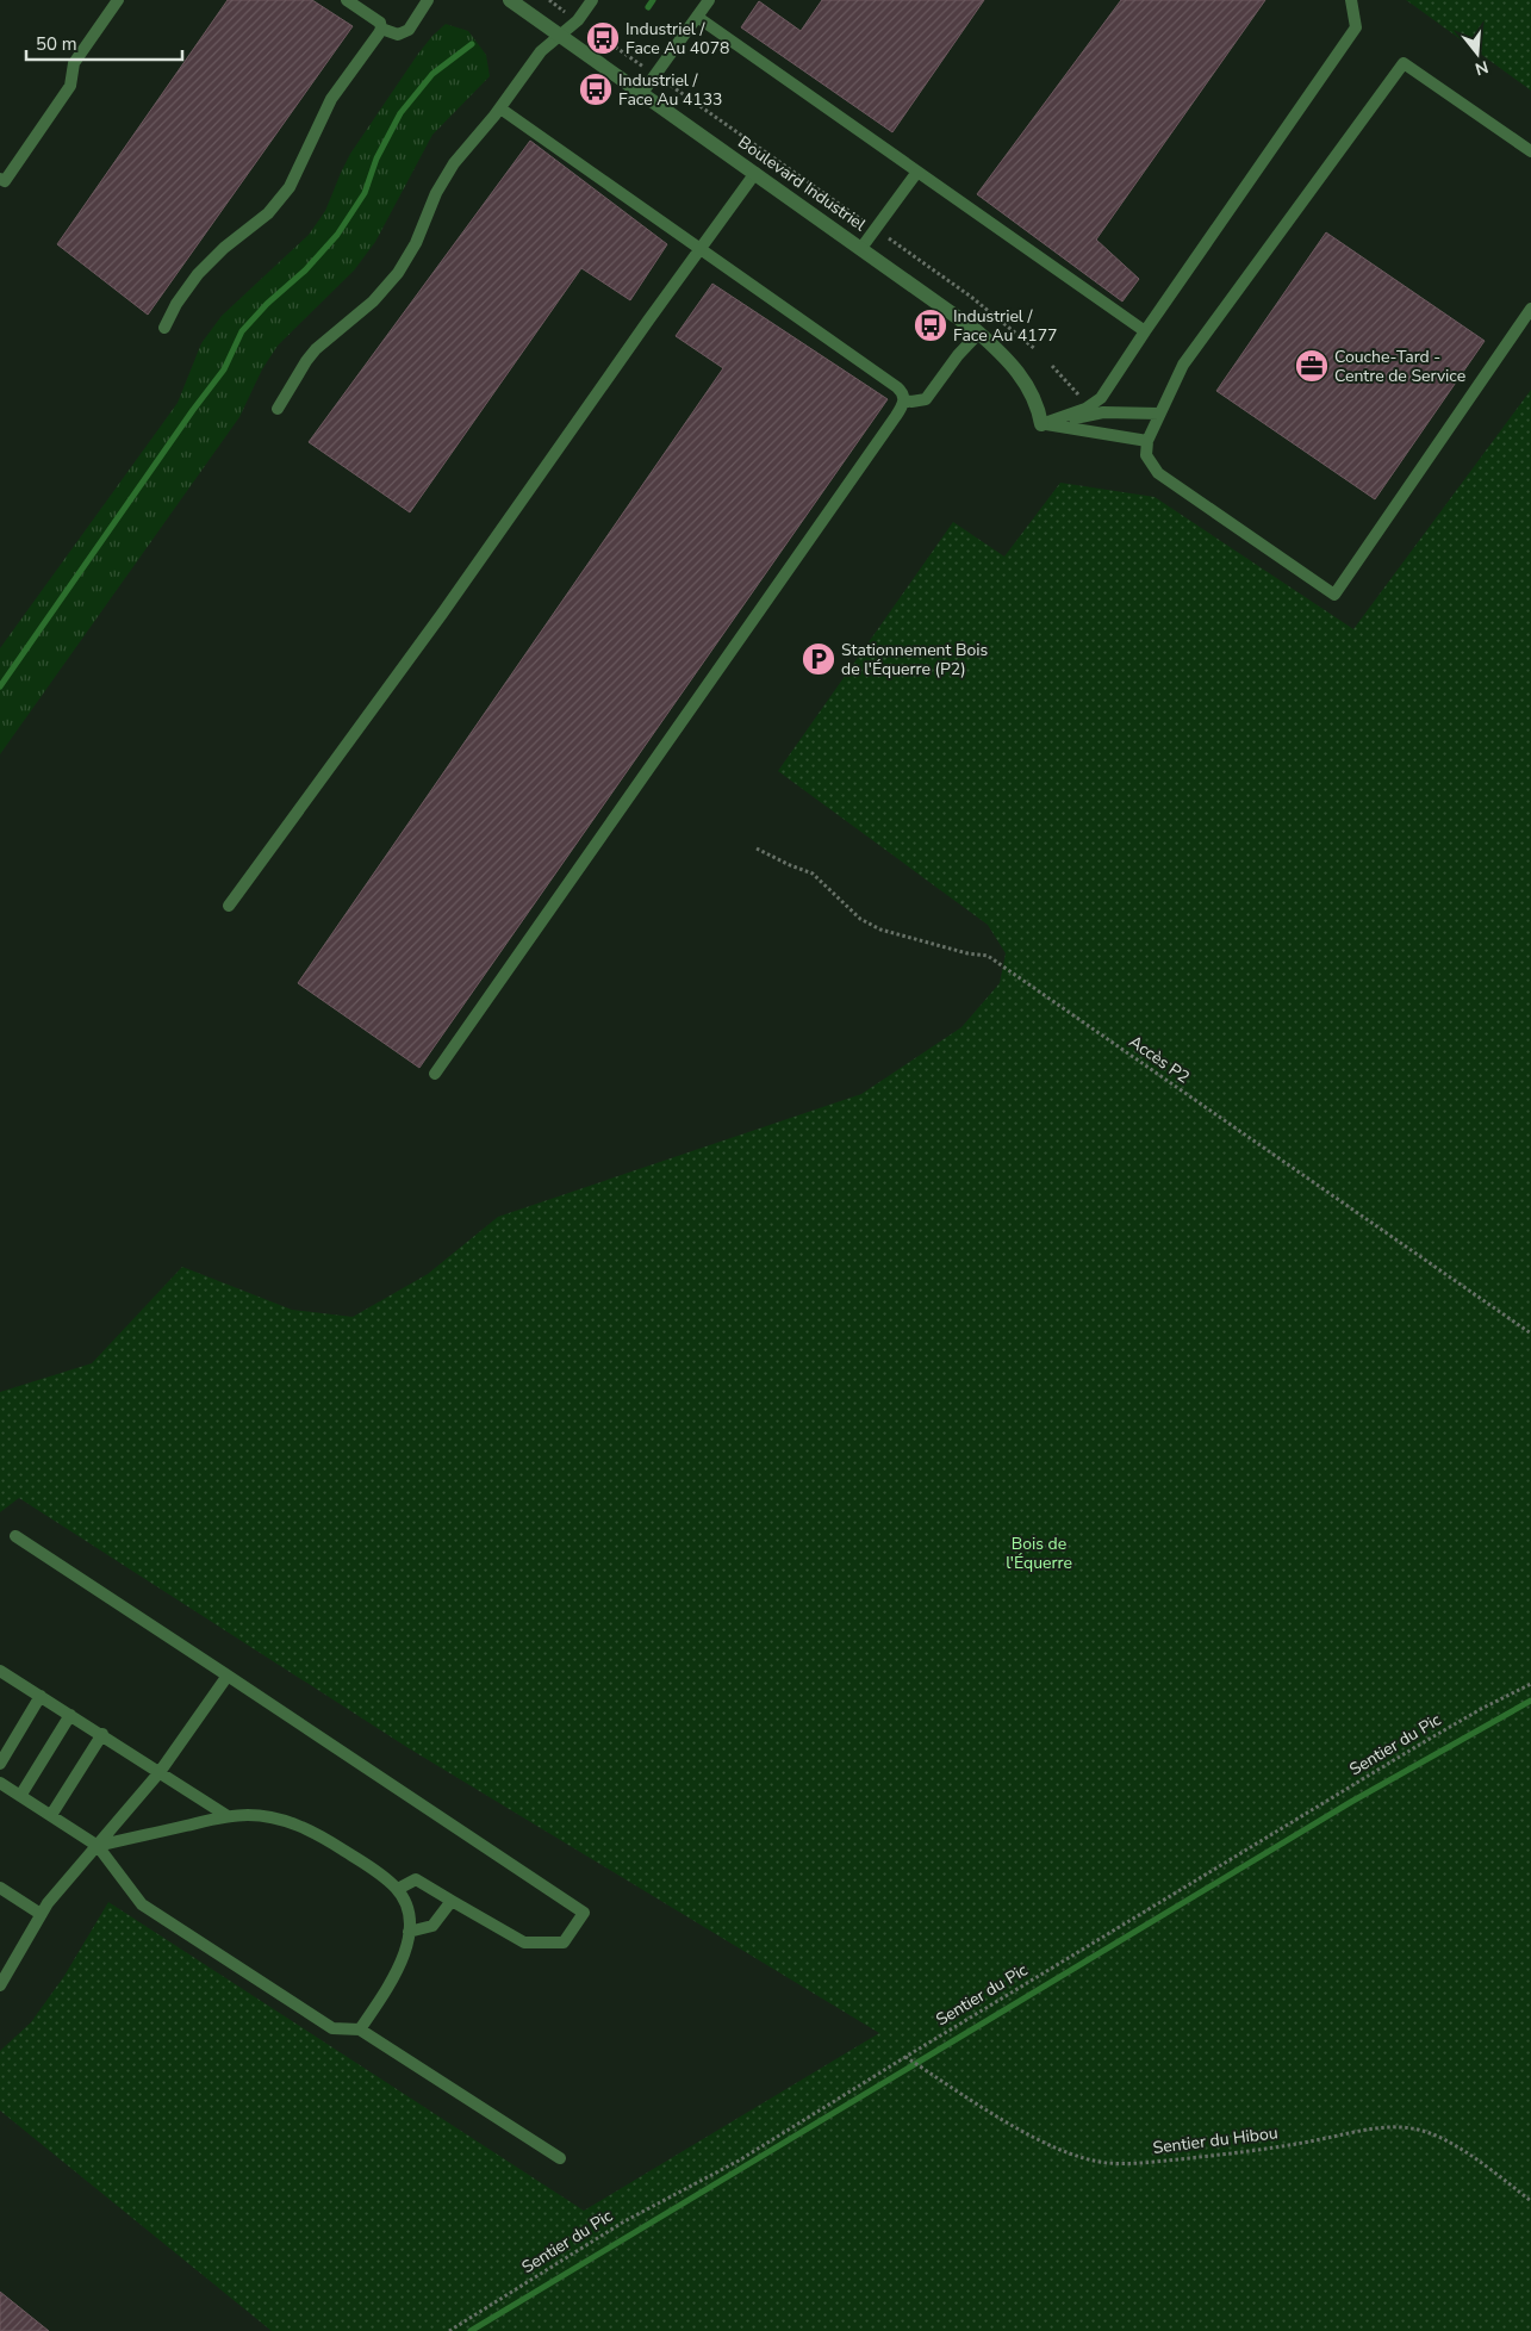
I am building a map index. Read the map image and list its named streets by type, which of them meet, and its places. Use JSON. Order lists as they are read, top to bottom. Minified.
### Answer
{"streets":{"street":["Boulevard Industriel"],"path":["Accès P2","Sentier du Pic","Sentier du Hibou"]},"crossings":[["Sentier du Pic","Sentier du Hibou"]],"parks":["Bois de l'Équerre"],"places":{"bus stop":["Industriel / Face Au 4078","Industriel / Face Au 4133","Industriel / Face Au 4177"],"office":["Couche-Tard - Centre de Service"],"parking":["Stationnement Bois de l'Équerre (P2)"]},"scale_bar":"50 m","north":"bottom"}
